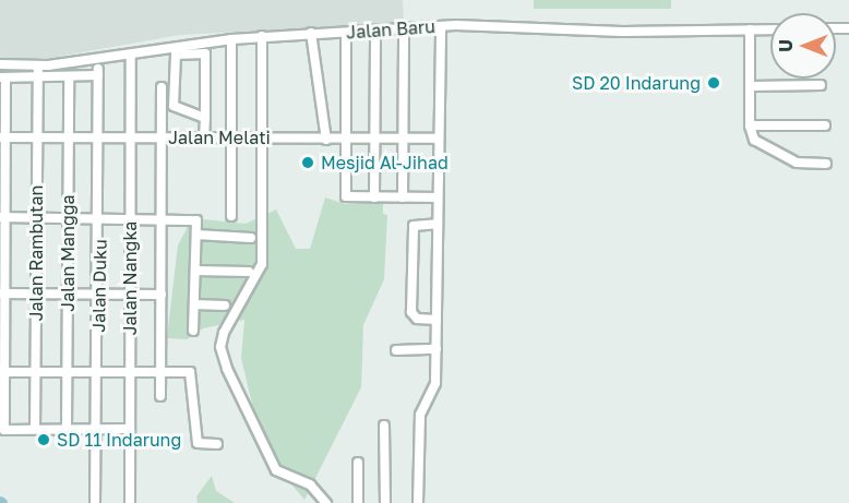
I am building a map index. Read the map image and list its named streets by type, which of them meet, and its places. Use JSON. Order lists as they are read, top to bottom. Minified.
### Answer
{"streets":{"street":["Jalan Baru","Jalan Melati","Jalan Rambutan","Jalan Mangga","Jalan Nangka","Jalan Duku"]},"crossings":[["Jalan Baru","Jalan Rambutan"],["Jalan Baru","Jalan Nangka"],["Jalan Melati","Jalan Rambutan"],["Jalan Melati","Jalan Mangga"],["Jalan Melati","Jalan Nangka"],["Jalan Melati","Jalan Duku"],["Jalan Mangga","Jalan Duku"]],"places":["SD 20 Indarung","Mesjid Al-Jihad","SD 11 Indarung"],"north":"left"}
